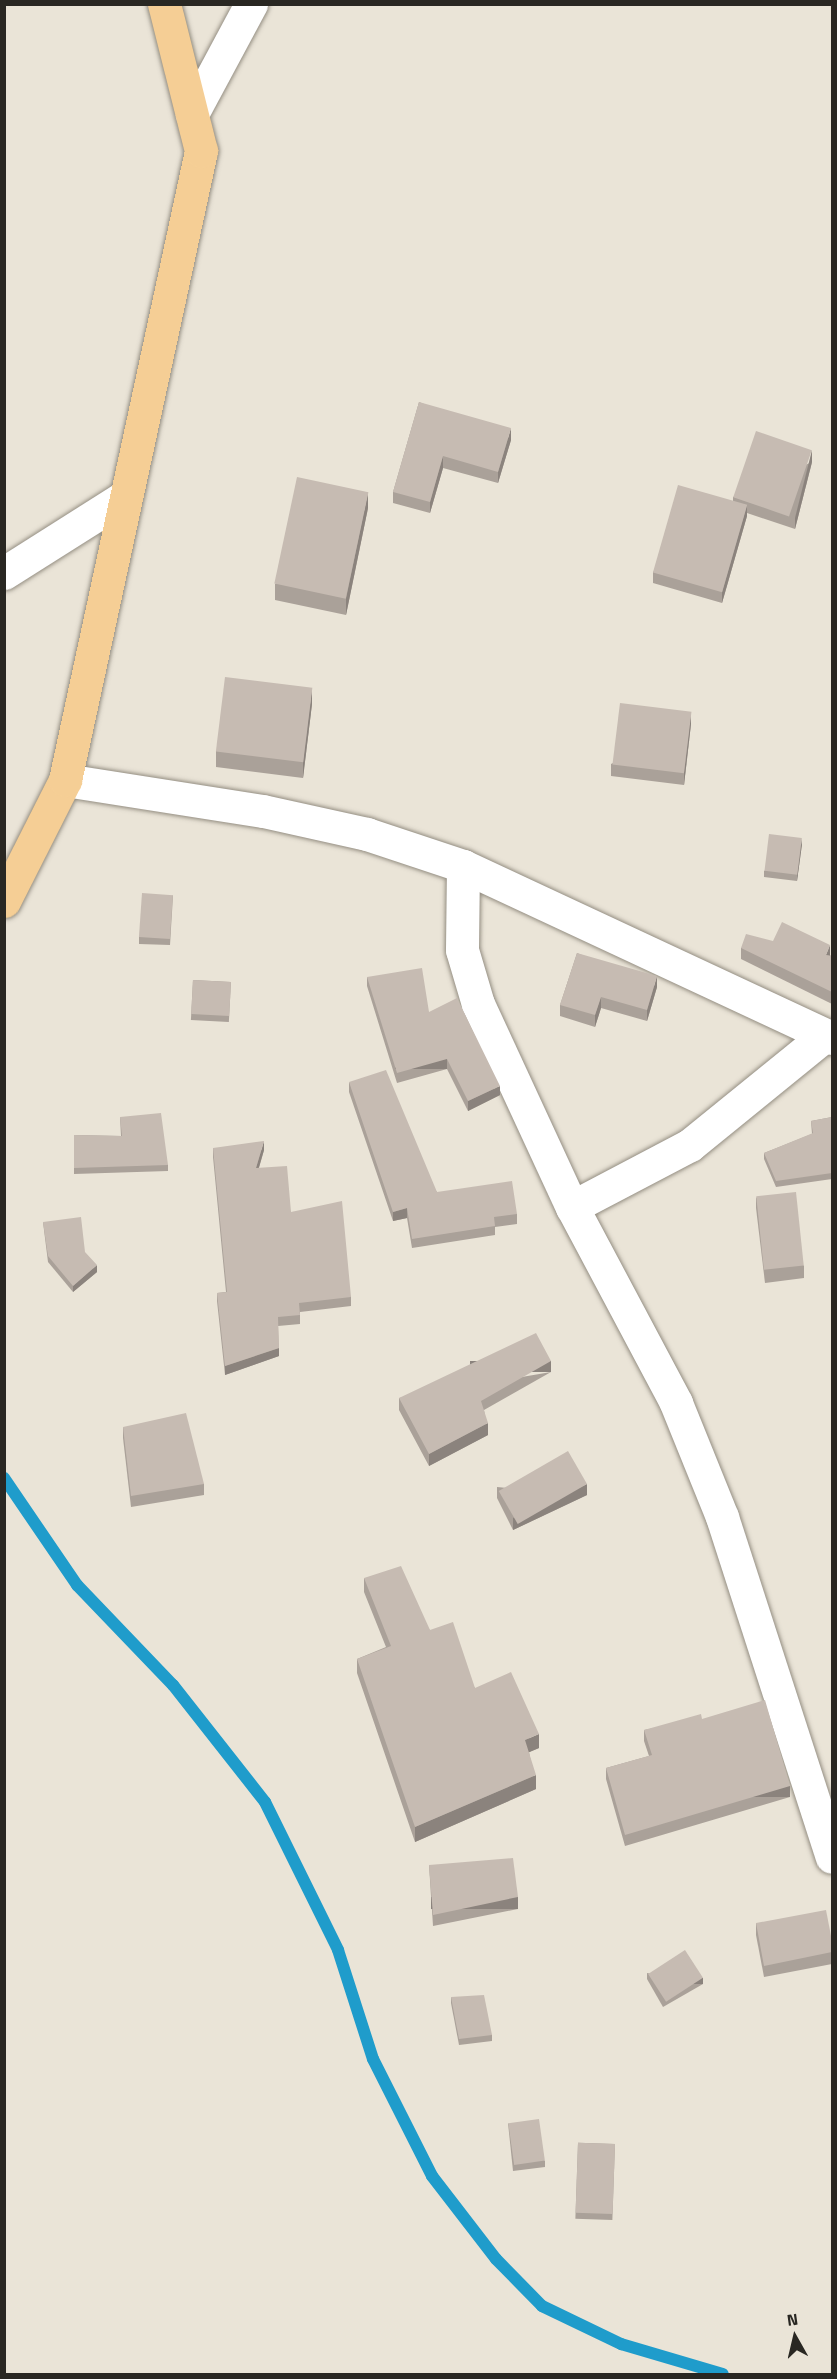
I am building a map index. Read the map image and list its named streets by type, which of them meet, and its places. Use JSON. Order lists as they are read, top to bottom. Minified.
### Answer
{"north":"top"}
